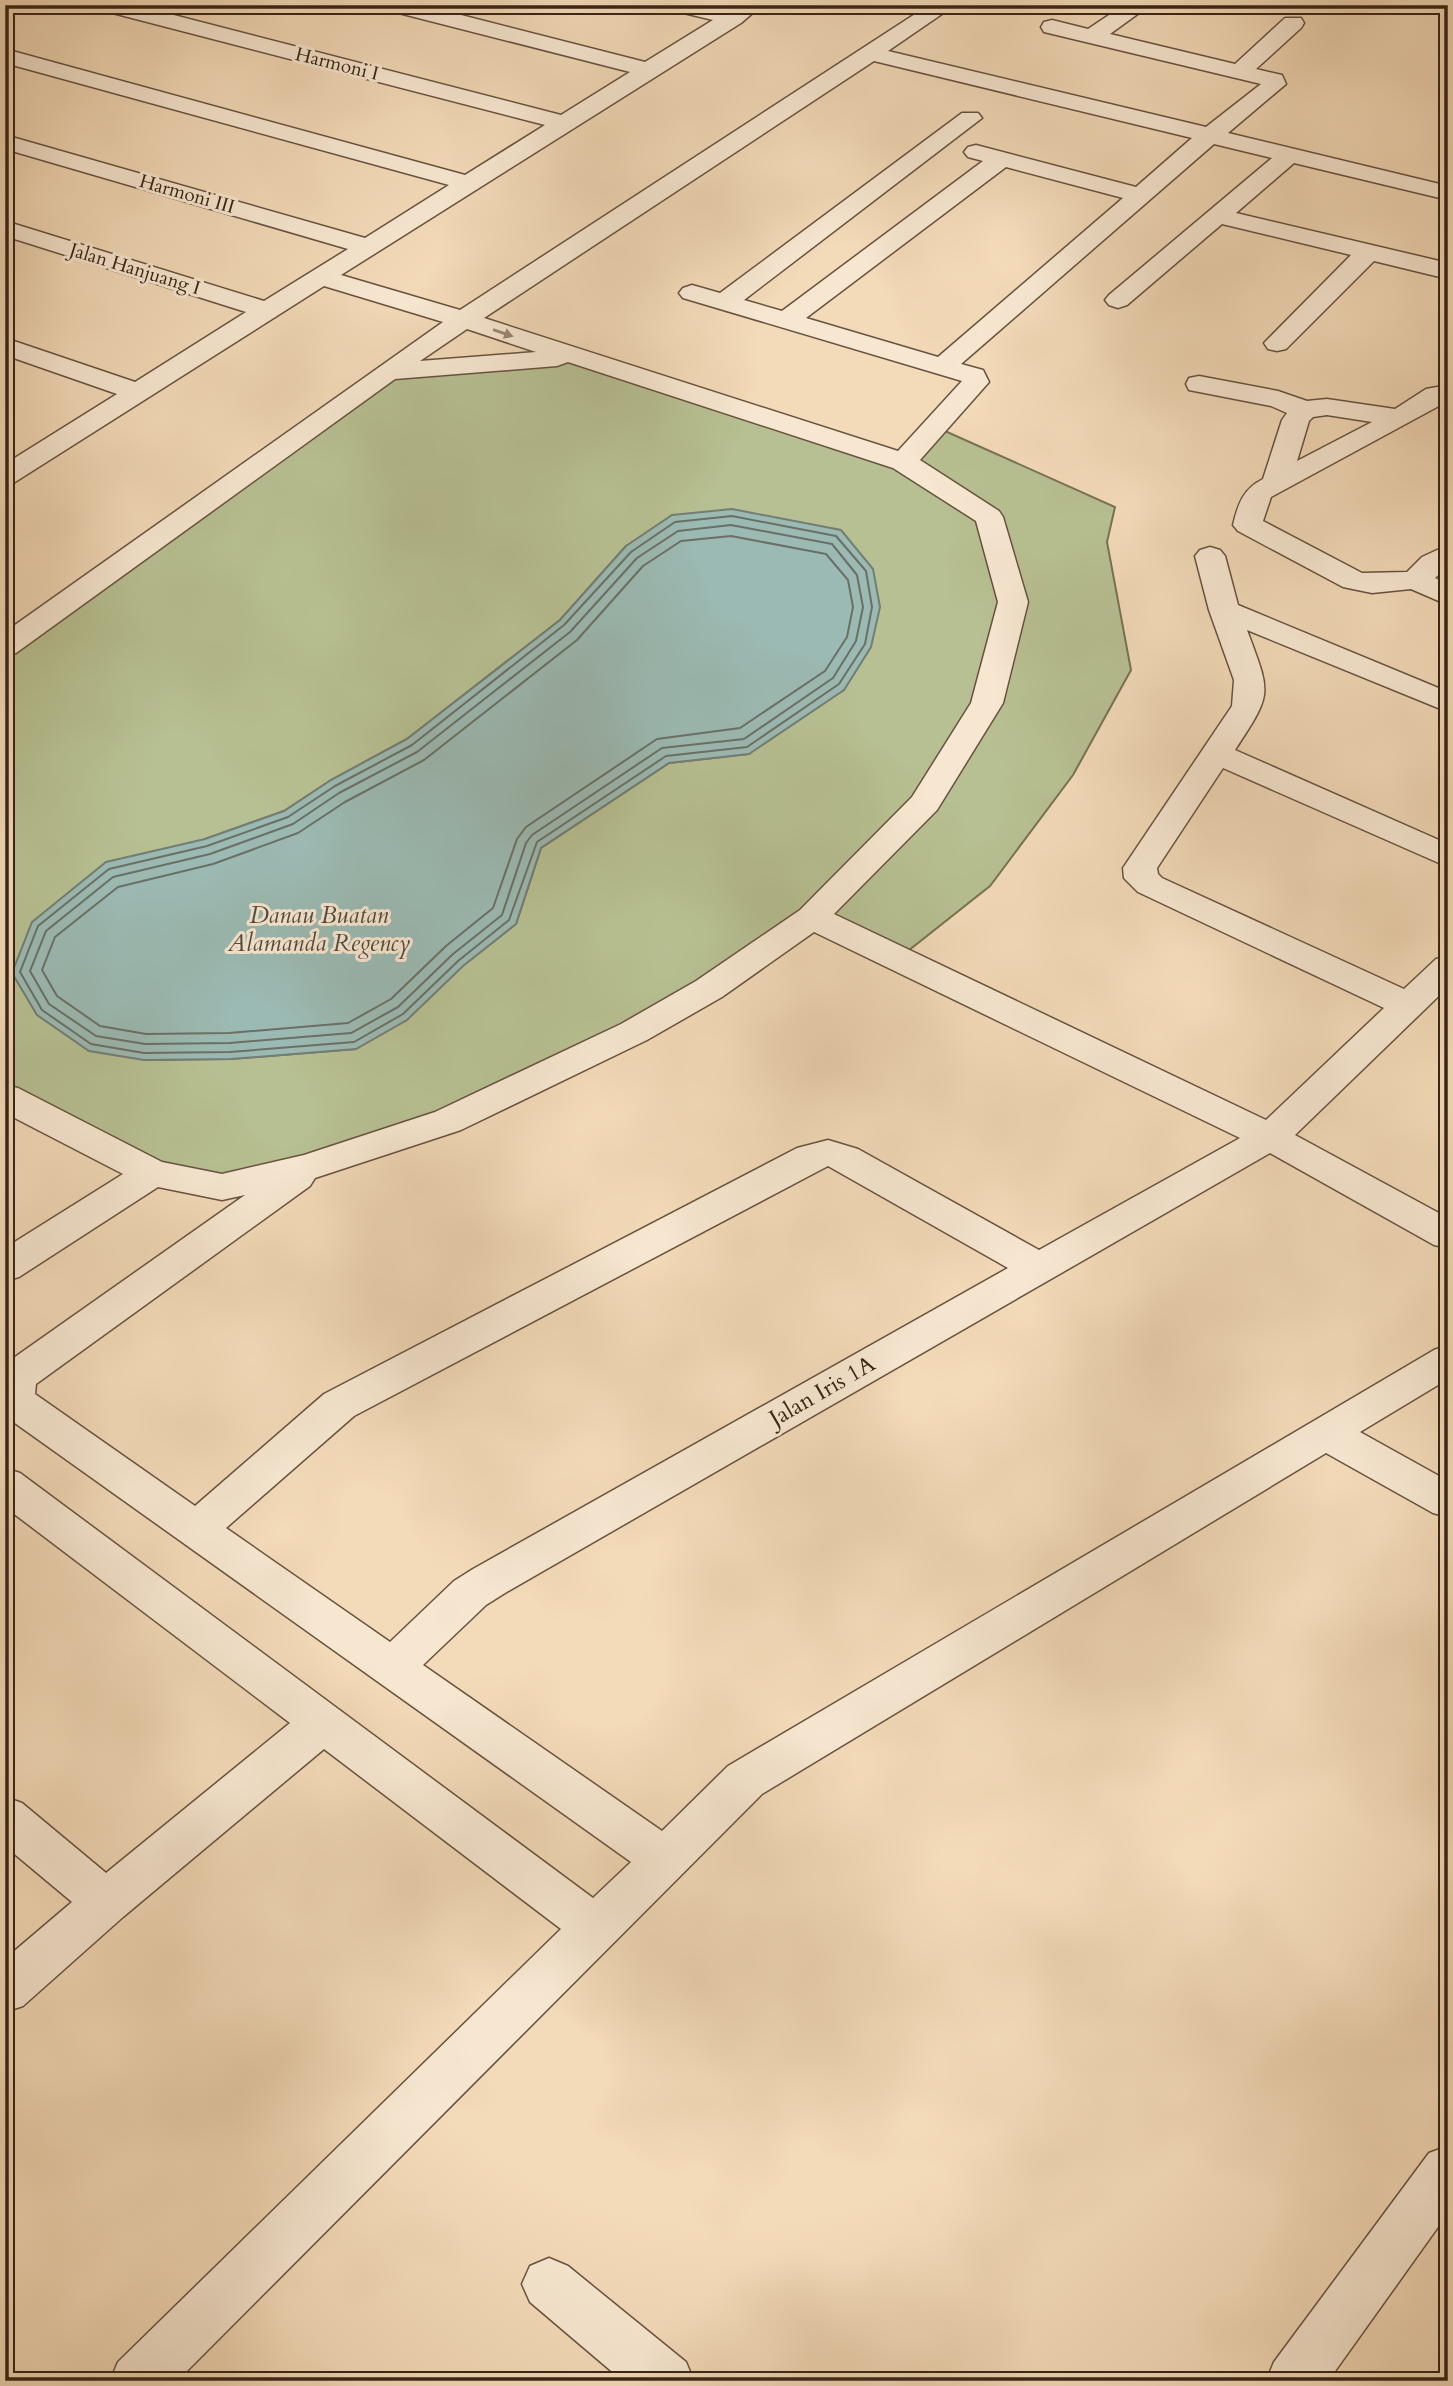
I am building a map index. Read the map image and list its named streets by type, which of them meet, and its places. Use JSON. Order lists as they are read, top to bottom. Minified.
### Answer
{"streets":{"street":["Harmoni I","Harmoni III","Jalan Hanjuang I","Jalan Iris 1A"]},"water":["Danau Buatan Alamanda Regency"]}
